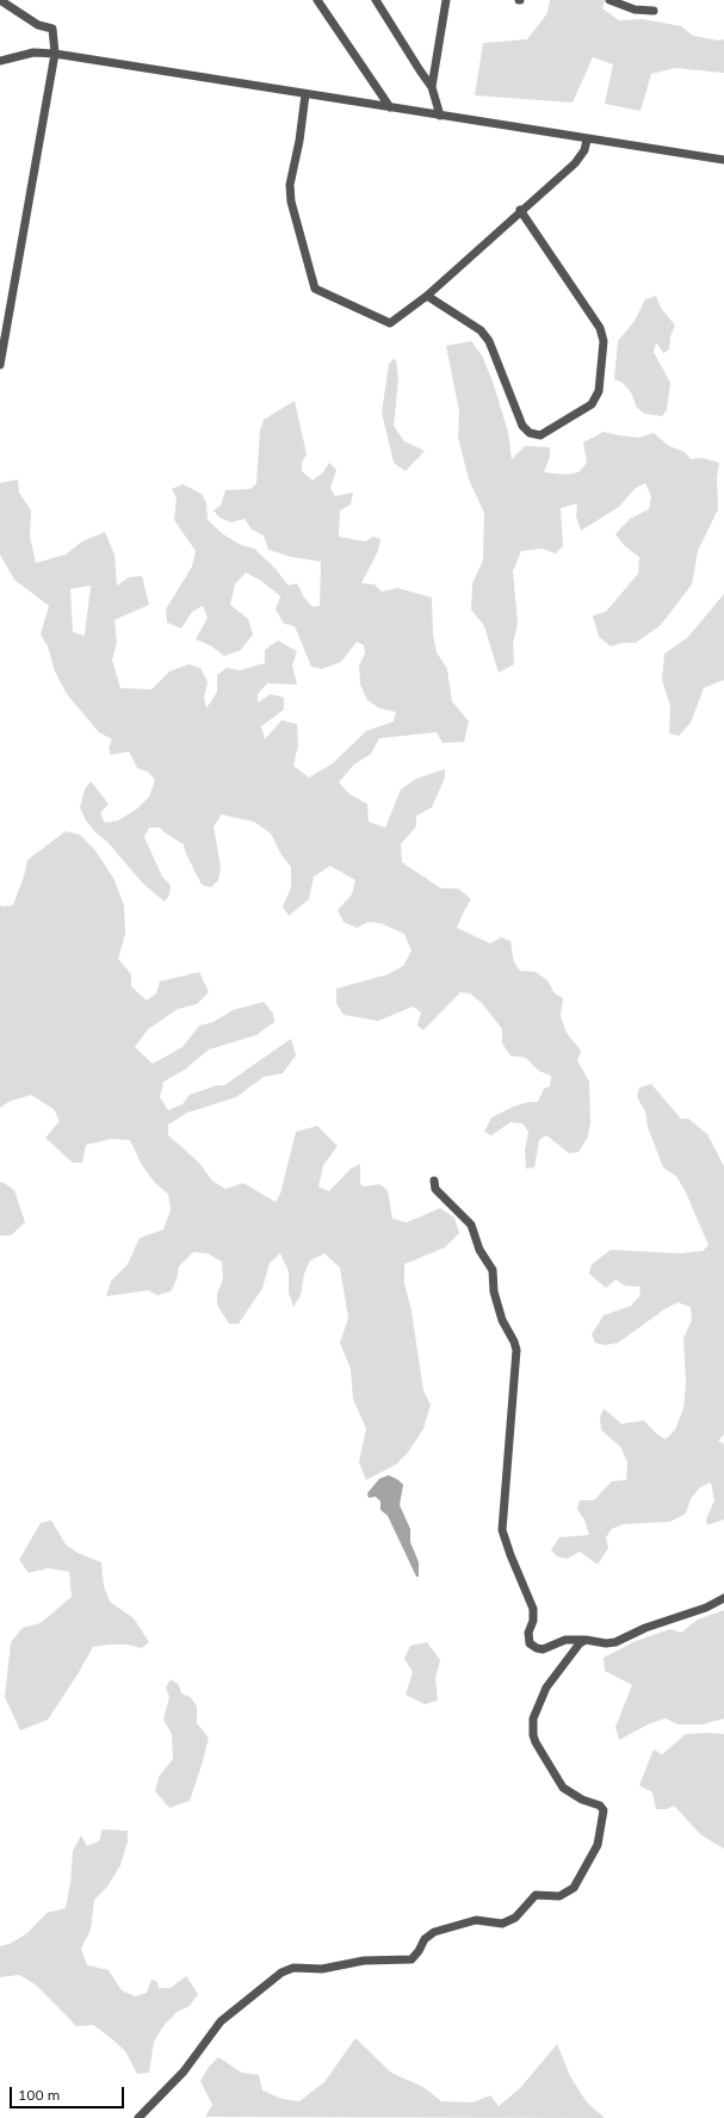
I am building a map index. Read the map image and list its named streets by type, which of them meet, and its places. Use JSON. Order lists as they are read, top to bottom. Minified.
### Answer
{"scale_bar":"100 m"}
